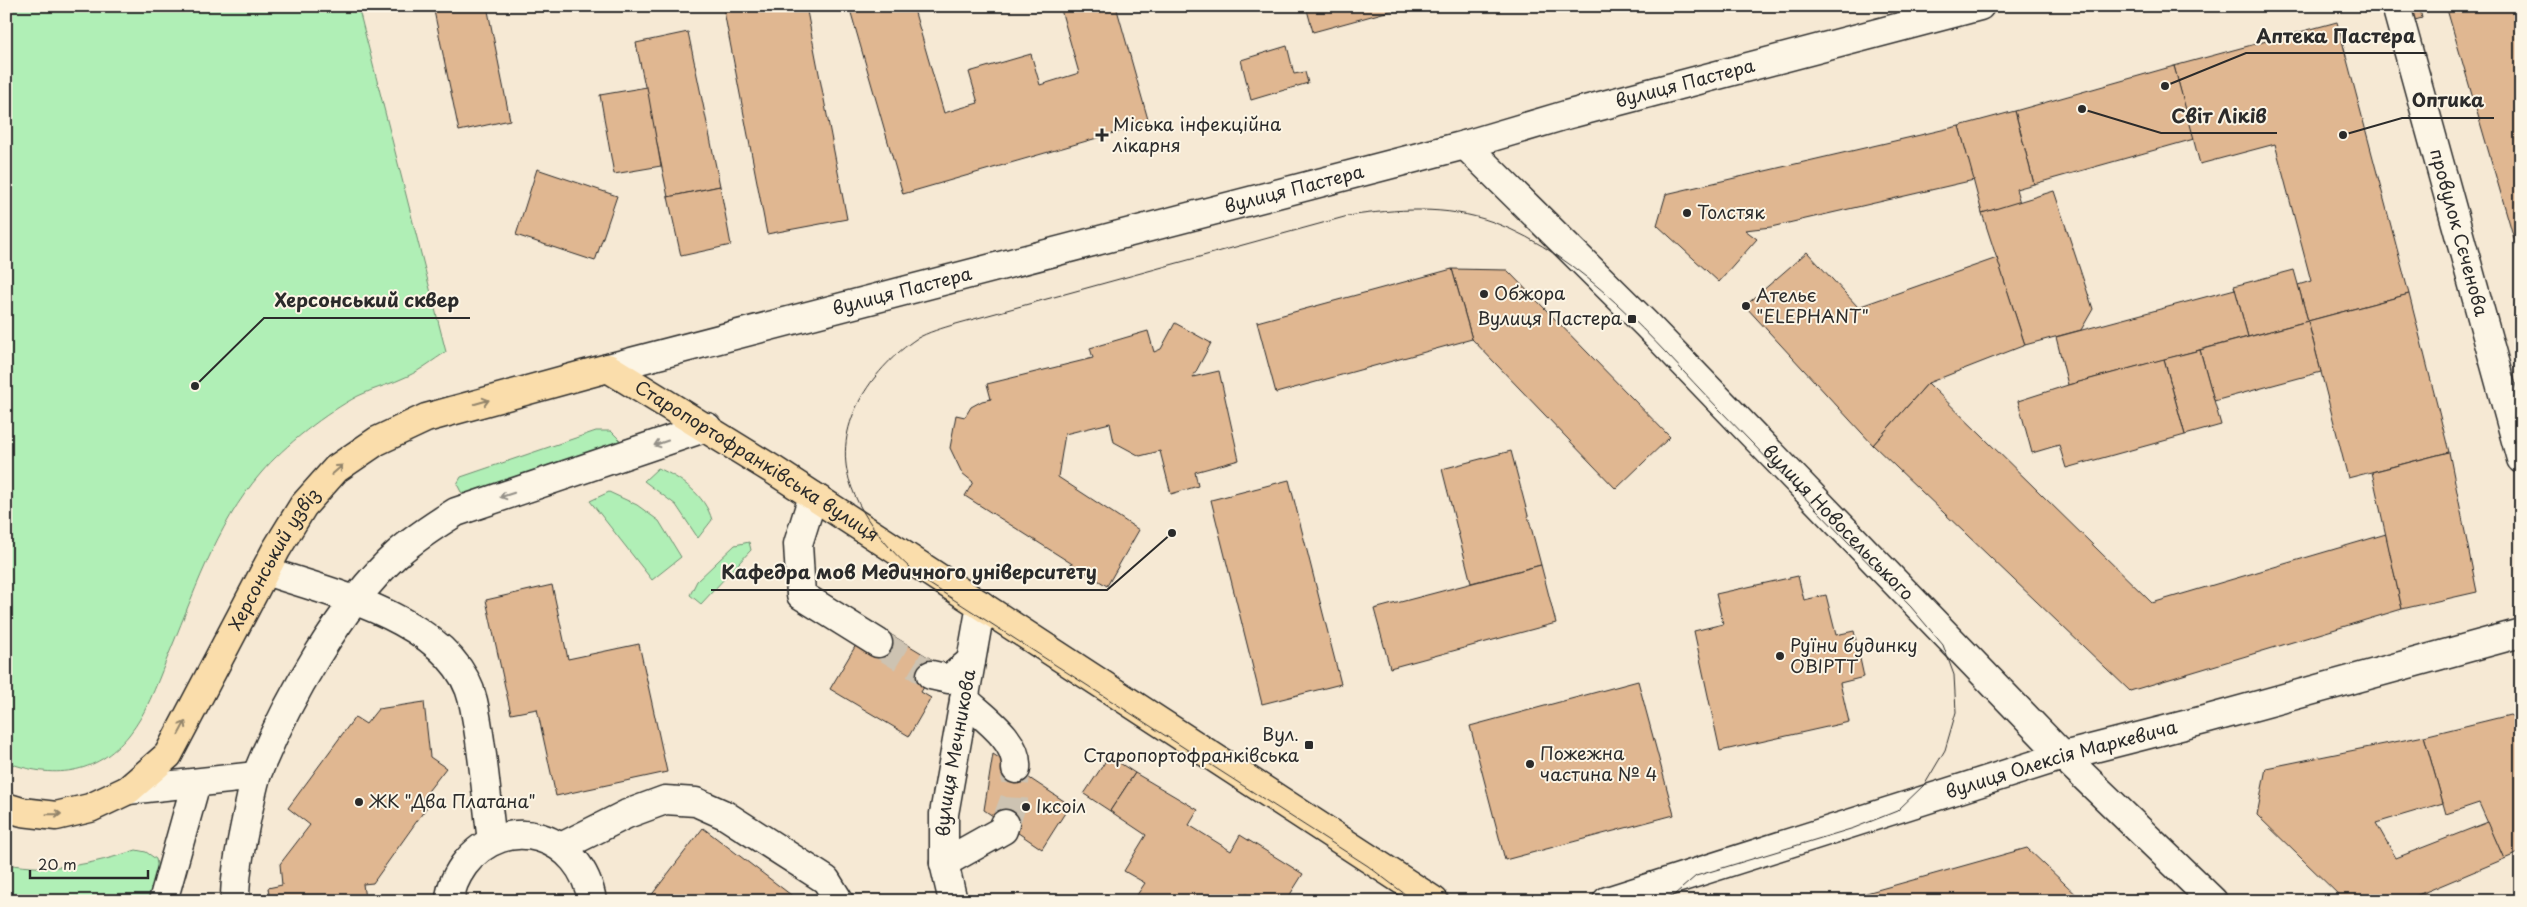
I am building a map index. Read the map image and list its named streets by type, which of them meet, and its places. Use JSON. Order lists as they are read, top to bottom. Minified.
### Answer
{"streets":{"main road":["Старопортофранківська вулиця","Херсонський узвіз"],"street":["вулиця Пастера","провулок Сєченова","вулиця Новосельського","вулиця Мечникова","вулиця Олексія Маркевича"]},"crossings":[["вулиця Пастера","Старопортофранківська вулиця"],["вулиця Пастера","вулиця Новосельського"],["вулиця Пастера","Херсонський узвіз"],["Старопортофранківська вулиця","Херсонський узвіз"],["Старопортофранківська вулиця","вулиця Мечникова"],["вулиця Новосельського","вулиця Олексія Маркевича"]],"one_way":["Херсонський узвіз"],"places":{"other":["Аптека Пастера","Світ Ліків","Оптика","Толстяк","Обжора","Ательє \"ELEPHANT\"","Херсонський сквер","Кафедра мов Медичного університету","Руїни будинку ОВІРТТ","Пожежна частина № 4","ЖК \"Два Платана\"","Iксоiл"],"health":["Міська інфекційна лікарня"],"transit":["Вулиця Пастера","Вул. Старопортофранківська"]},"scale_bar":"20 m"}
